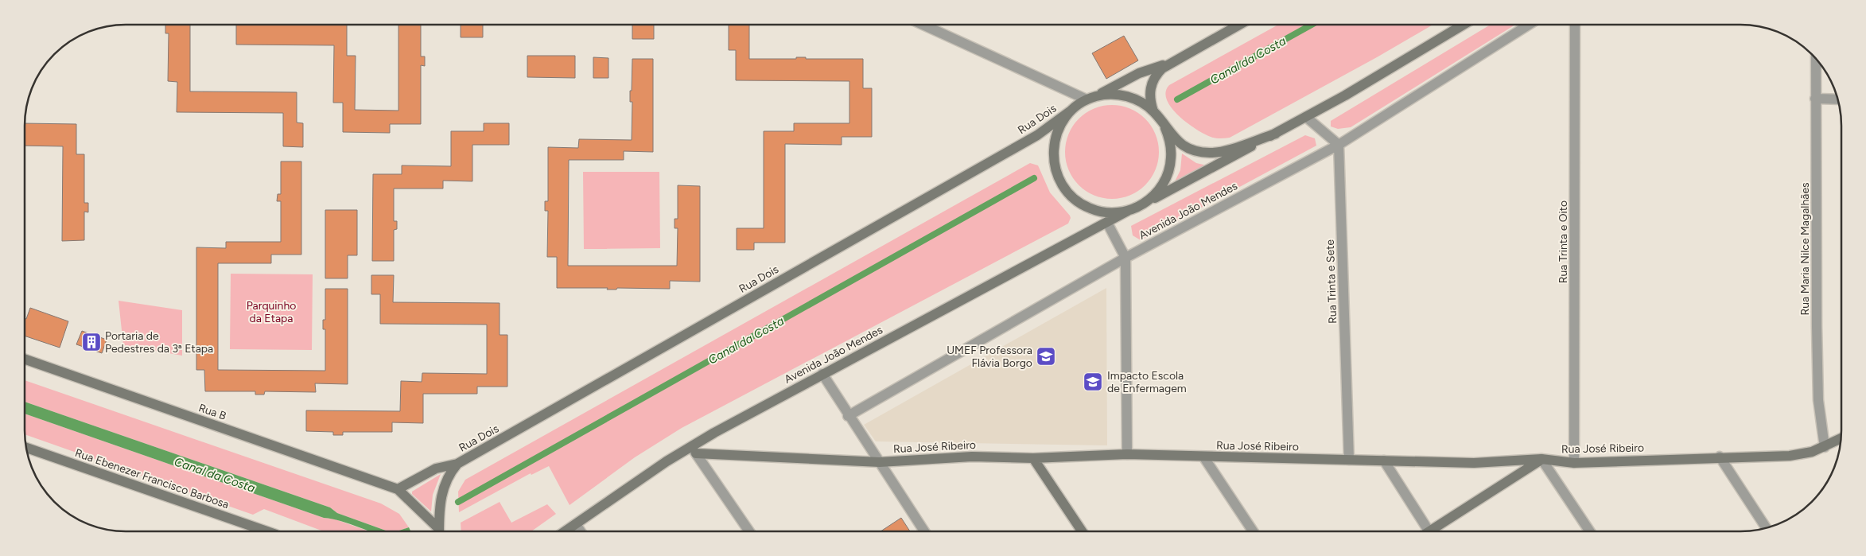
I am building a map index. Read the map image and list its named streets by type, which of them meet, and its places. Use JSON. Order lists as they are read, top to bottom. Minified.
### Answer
{"streets":{"main road":["Rua Dois","Avenida João Mendes","Rua B","Rua José Ribeiro","Rua Ebenezer Francisco Barbosa"],"street":["Rua Trinta e Oito","Rua Maria Nilce Magalhães","Rua Trinta e Sete"]},"crossings":[["Rua Dois","Avenida João Mendes"],["Avenida João Mendes","Rua Trinta e Sete"],["Avenida João Mendes","Rua José Ribeiro"],["Rua Trinta e Oito","Rua José Ribeiro"],["Rua Maria Nilce Magalhães","Rua José Ribeiro"],["Rua Trinta e Sete","Rua José Ribeiro"]],"water":["Canal da Costa"],"parks":["Parquinho da Etapa"],"places":{"building":["Portaria de Pedestres da 3ª Etapa"],"school or university":["UMEF Professora Flávia Borgo","Impacto Escola de Enfermagem"]}}
